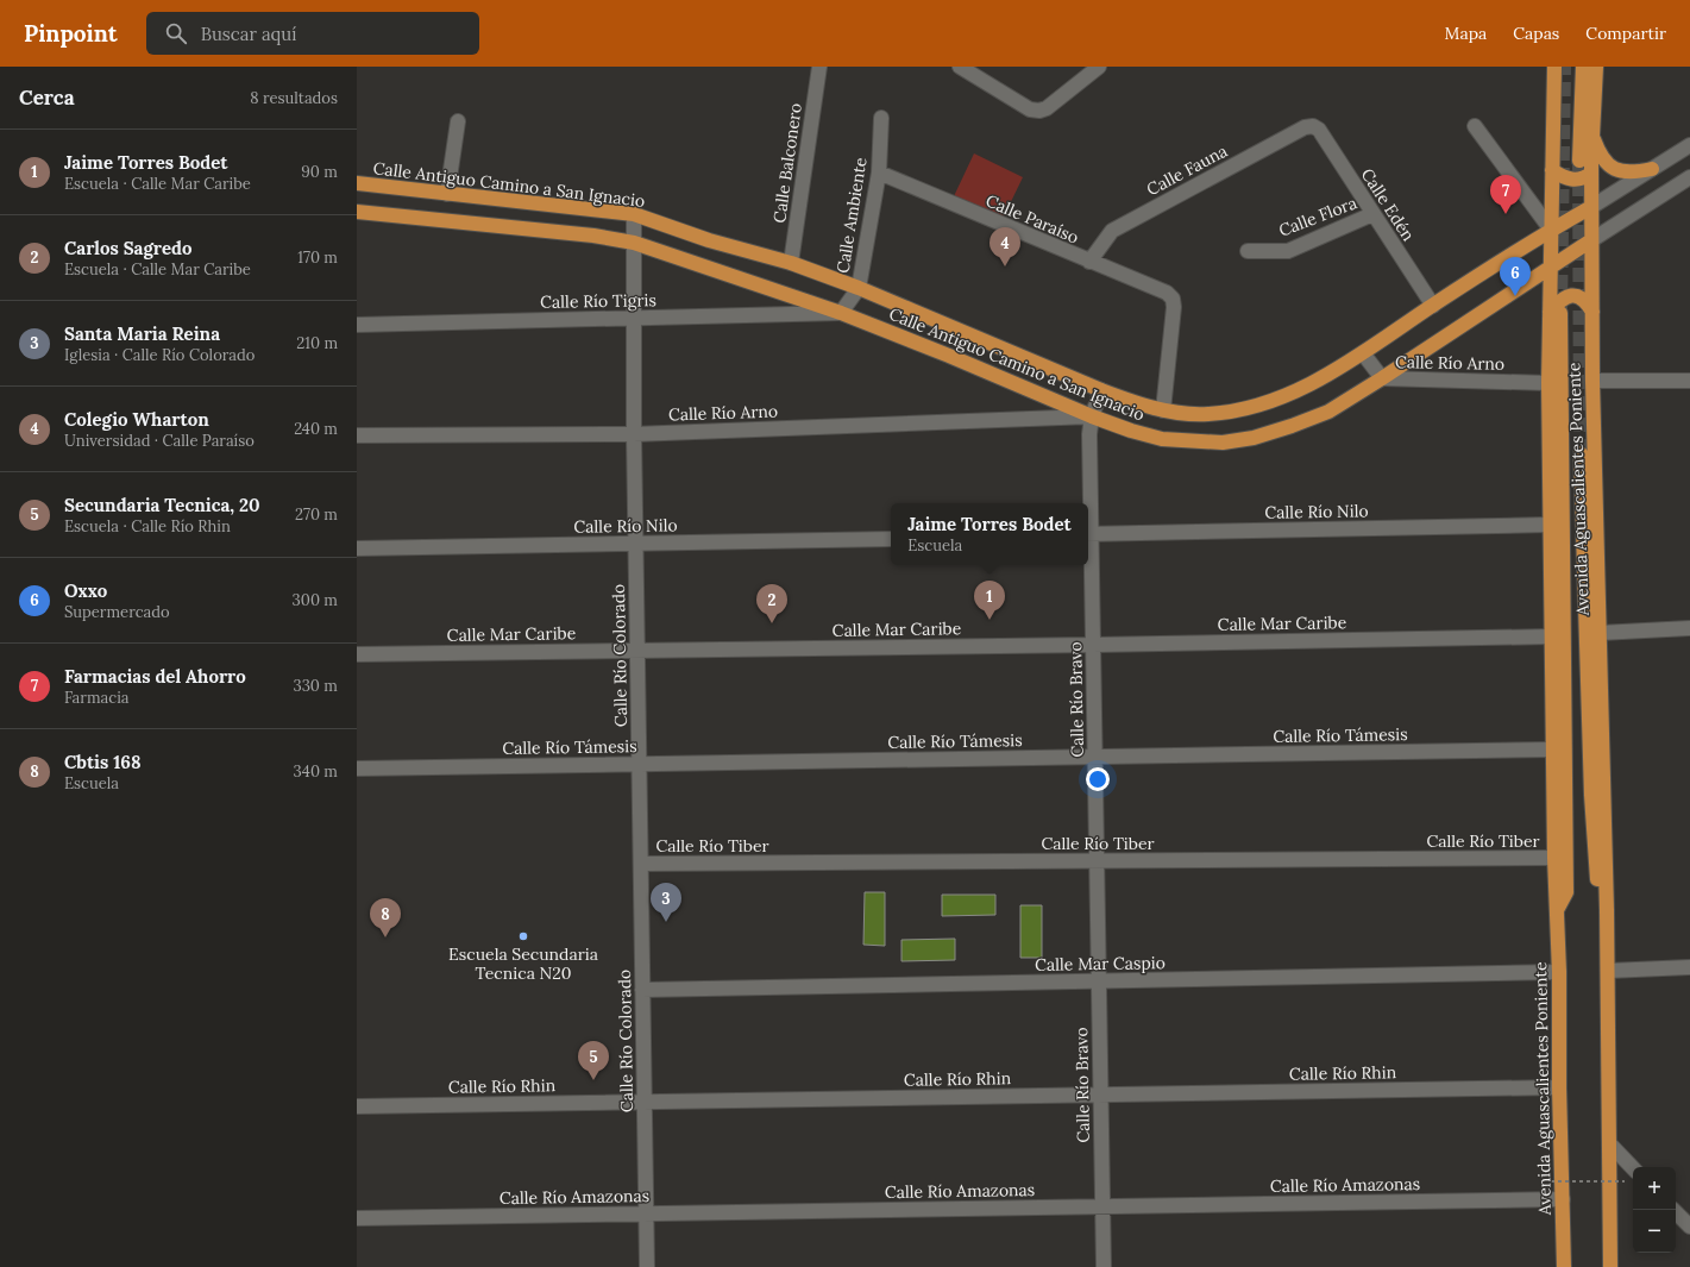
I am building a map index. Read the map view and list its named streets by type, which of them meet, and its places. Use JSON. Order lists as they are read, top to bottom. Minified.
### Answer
{"streets":{"main road":["Calle Antiguo Camino a San Ignacio","Avenida Aguascalientes Poniente"],"street":["Calle Balconero","Calle Fauna","Calle Edén","Calle Ambiente","Calle Flora","Calle Paraíso","Calle Río Tigris","Calle Río Arno","Calle Río Nilo","Calle Mar Caribe","Calle Río Colorado","Calle Río Bravo","Calle Río Támesis","Calle Río Tiber","Calle Mar Caspio","Calle Río Rhin","Calle Río Amazonas"]},"crossings":[["Calle Balconero","Calle Antiguo Camino a San Ignacio"],["Calle Fauna","Calle Edén"],["Calle Fauna","Calle Paraíso"],["Calle Antiguo Camino a San Ignacio","Calle Edén"],["Calle Antiguo Camino a San Ignacio","Calle Ambiente"],["Calle Antiguo Camino a San Ignacio","Calle Paraíso"],["Calle Antiguo Camino a San Ignacio","Calle Río Tigris"],["Calle Antiguo Camino a San Ignacio","Calle Río Arno"],["Calle Antiguo Camino a San Ignacio","Avenida Aguascalientes Poniente"],["Calle Antiguo Camino a San Ignacio","Calle Río Colorado"],["Calle Antiguo Camino a San Ignacio","Calle Río Bravo"],["Calle Edén","Calle Flora"],["Calle Ambiente","Calle Paraíso"],["Calle Ambiente","Calle Río Tigris"],["Calle Río Tigris","Calle Río Colorado"],["Calle Río Arno","Avenida Aguascalientes Poniente"],["Calle Río Arno","Calle Río Colorado"],["Calle Río Arno","Calle Río Bravo"],["Avenida Aguascalientes Poniente","Calle Río Nilo"],["Avenida Aguascalientes Poniente","Calle Mar Caribe"],["Avenida Aguascalientes Poniente","Calle Río Támesis"],["Avenida Aguascalientes Poniente","Calle Río Tiber"],["Avenida Aguascalientes Poniente","Calle Mar Caspio"],["Avenida Aguascalientes Poniente","Calle Río Rhin"],["Avenida Aguascalientes Poniente","Calle Río Amazonas"],["Calle Río Nilo","Calle Río Colorado"],["Calle Mar Caribe","Calle Río Colorado"],["Calle Mar Caribe","Calle Río Bravo"],["Calle Río Colorado","Calle Río Támesis"],["Calle Río Colorado","Calle Río Tiber"],["Calle Río Colorado","Calle Mar Caspio"],["Calle Río Colorado","Calle Río Rhin"],["Calle Río Colorado","Calle Río Amazonas"],["Calle Río Bravo","Calle Río Támesis"],["Calle Río Bravo","Calle Río Tiber"],["Calle Río Bravo","Calle Mar Caspio"],["Calle Río Bravo","Calle Río Rhin"],["Calle Río Bravo","Calle Río Amazonas"]],"places":["Escuela Secundaria Tecnica N20"],"page":{"header":"Pinpoint","search":"Buscar aquí","nav":["Mapa","Capas","Compartir"],"heading":["Cerca","8 resultados"],"list":[{"mark":"1","name":"Jaime Torres Bodet","note":"Escuela · Calle Mar Caribe","value":"90 m"},{"mark":"2","name":"Carlos Sagredo","note":"Escuela · Calle Mar Caribe","value":"170 m"},{"mark":"3","name":"Santa Maria Reina","note":"Iglesia · Calle Río Colorado","value":"210 m"},{"mark":"4","name":"Colegio Wharton","note":"Universidad · Calle Paraíso","value":"240 m"},{"mark":"5","name":"Secundaria Tecnica, 20","note":"Escuela · Calle Río Rhin","value":"270 m"},{"mark":"6","name":"Oxxo","note":"Supermercado","value":"300 m"},{"mark":"7","name":"Farmacias del Ahorro","note":"Farmacia","value":"330 m"},{"mark":"8","name":"Cbtis 168","note":"Escuela","value":"340 m"}],"pins":["7","4","6","1","2","3","8","5"],"popup":["Jaime Torres Bodet","Escuela"],"map_buttons":["+","−"]}}
